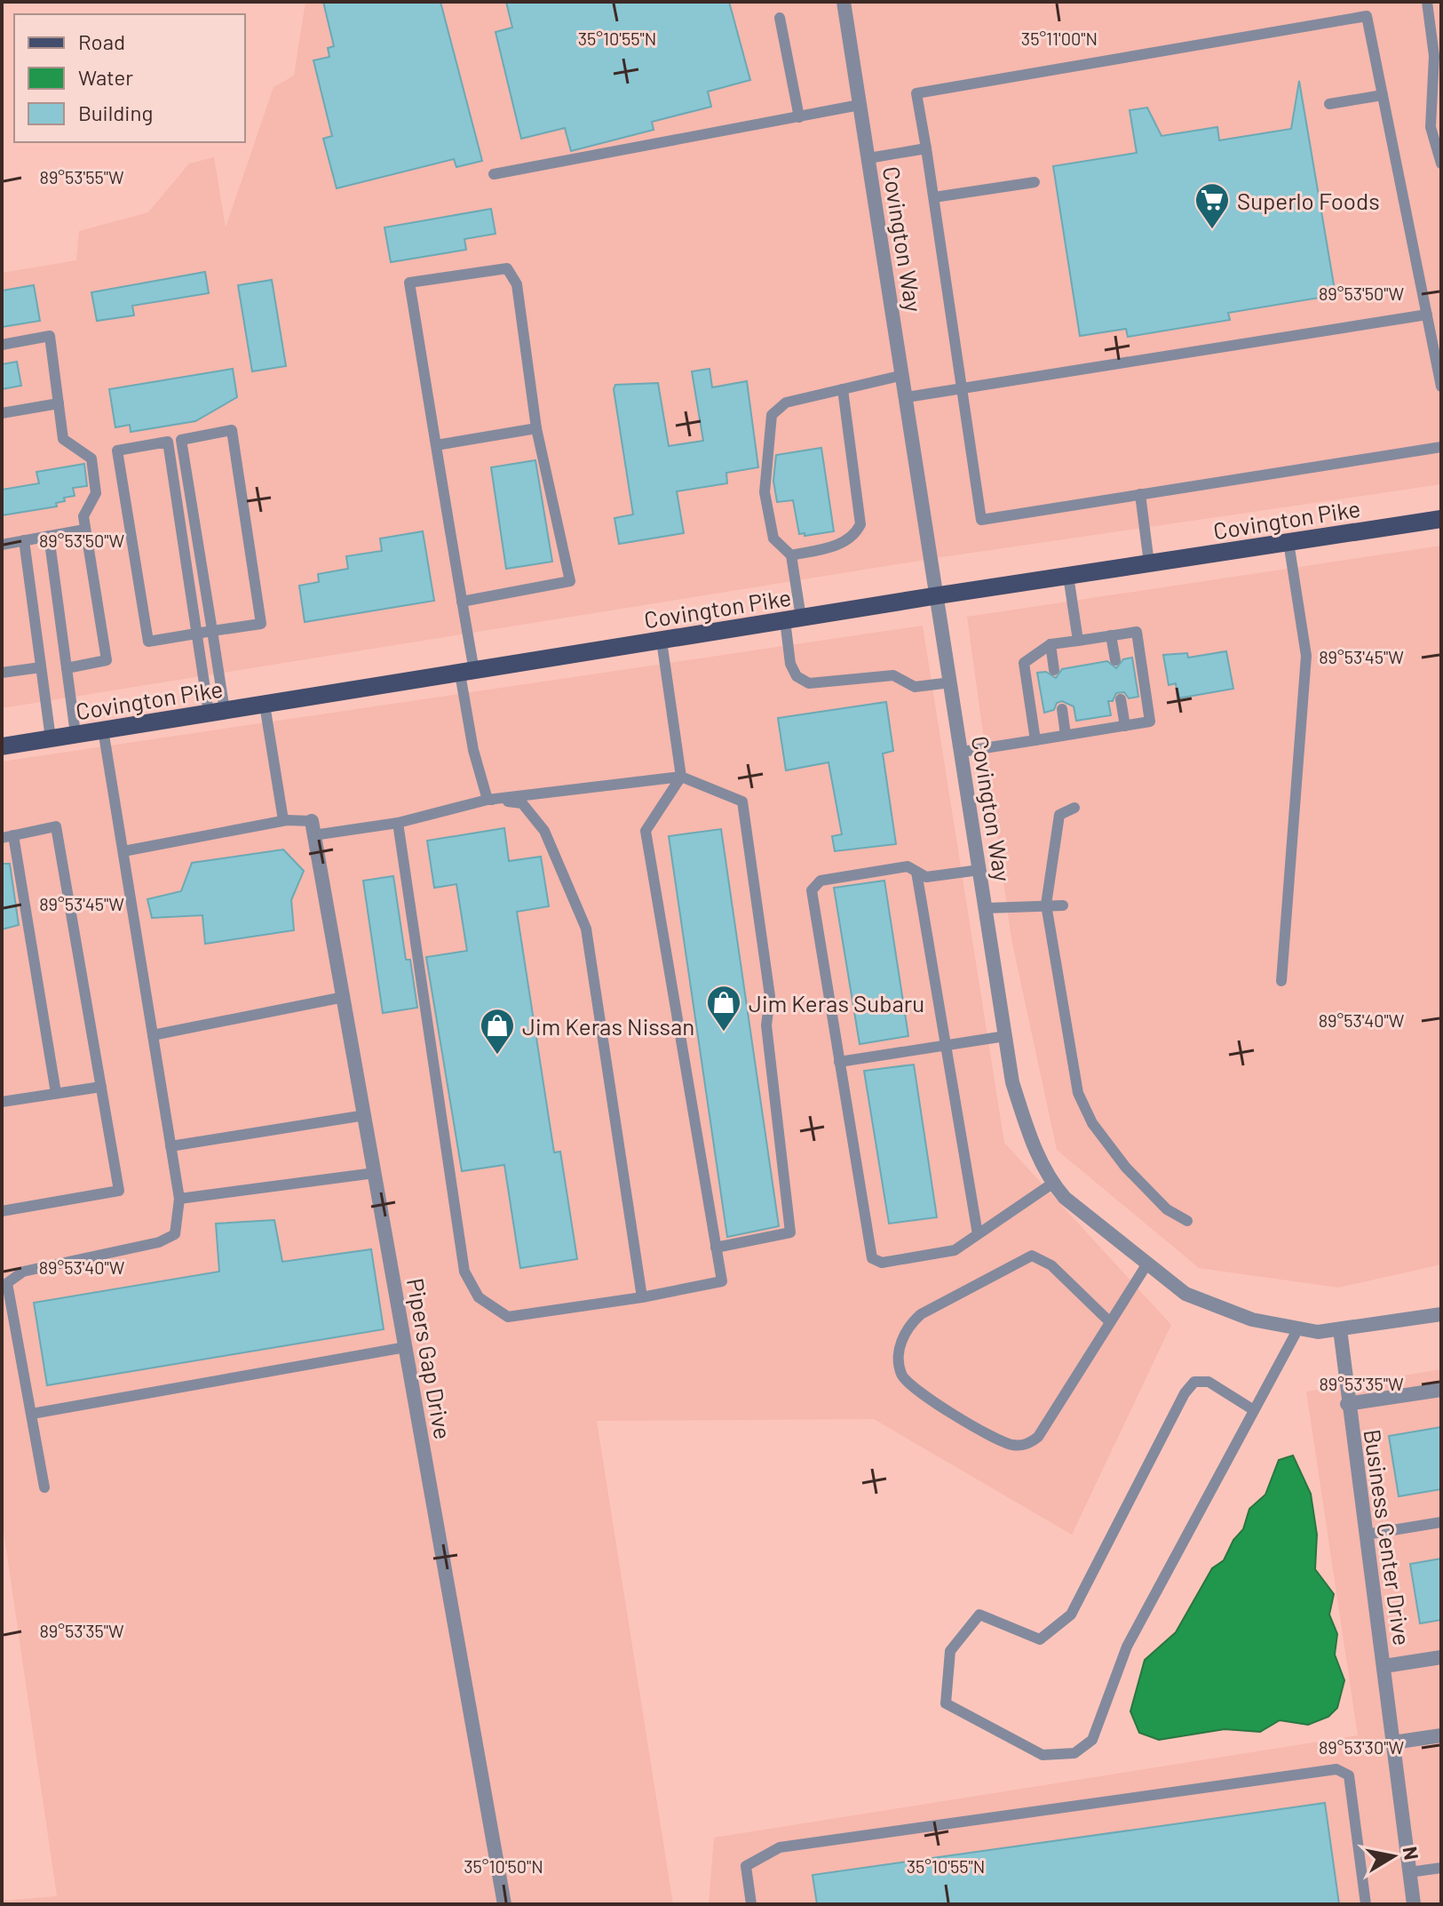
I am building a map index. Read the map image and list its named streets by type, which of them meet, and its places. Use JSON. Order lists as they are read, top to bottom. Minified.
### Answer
{"streets":{"main road":["Covington Pike"],"street":["Covington Way","Pipers Gap Drive","Business Center Drive"]},"crossings":[["Covington Way","Covington Pike"],["Covington Way","Business Center Drive"]],"places":{"supermarket":["Superlo Foods"],"shop":["Jim Keras Subaru","Jim Keras Nissan"]},"legend":["Road","Water","Building"],"north":"right","coordinates":["35°10'55\"N","35°11'00\"N","89°53'55\"W","89°53'50\"W","89°53'45\"W","89°53'40\"W","89°53'35\"W","89°53'30\"W","35°10'50\"N"]}
